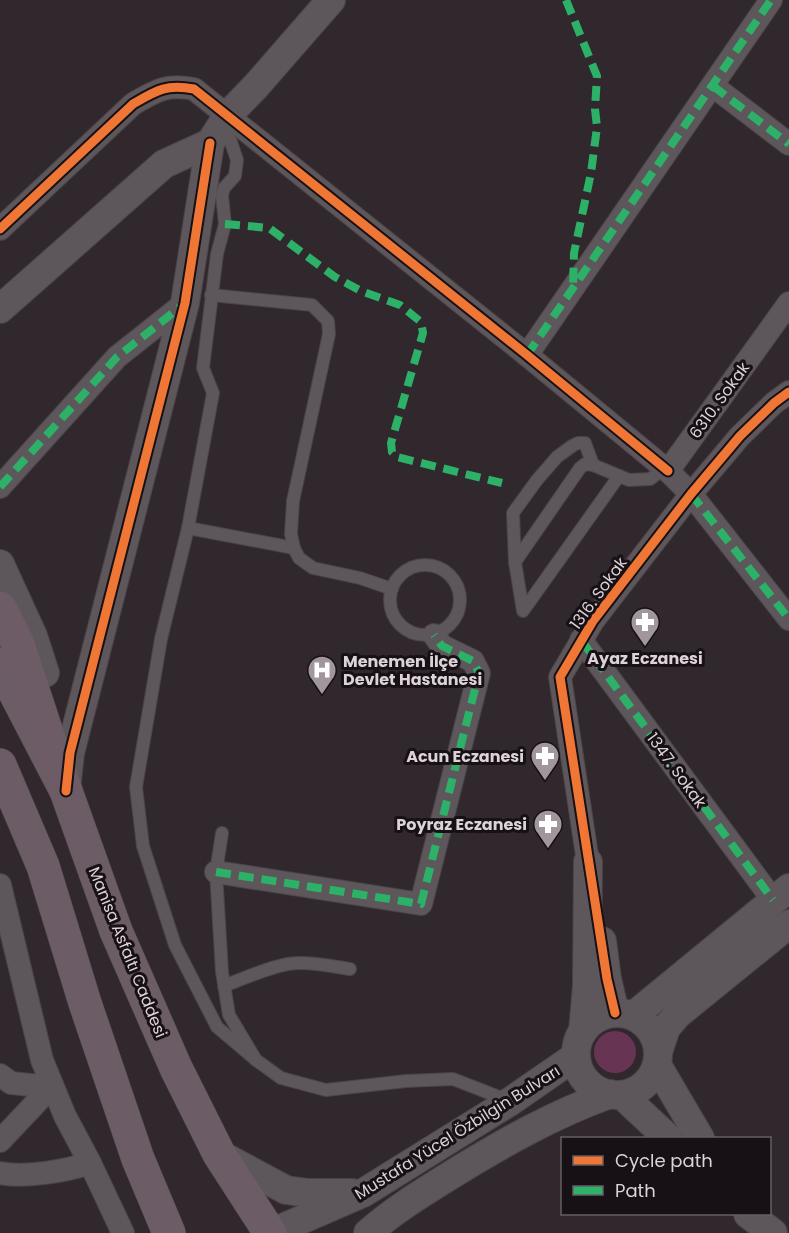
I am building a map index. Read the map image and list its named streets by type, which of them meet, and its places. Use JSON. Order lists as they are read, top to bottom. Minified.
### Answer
{"streets":{"highway":["Manisa Asfaltı Caddesi"],"street":["6310. Sokak","1316. Sokak","1347. Sokak","Mustafa Yücel Özbilgin Bulvarı"]},"crossings":[["1316. Sokak","1347. Sokak"],["Manisa Asfaltı Caddesi","Mustafa Yücel Özbilgin Bulvarı"]],"places":{"pharmacy":["Ayaz Eczanesi","Acun Eczanesi","Poyraz Eczanesi"],"hospital":["Menemen İlçe Devlet Hastanesi"]},"legend":["Cycle path","Path"]}
